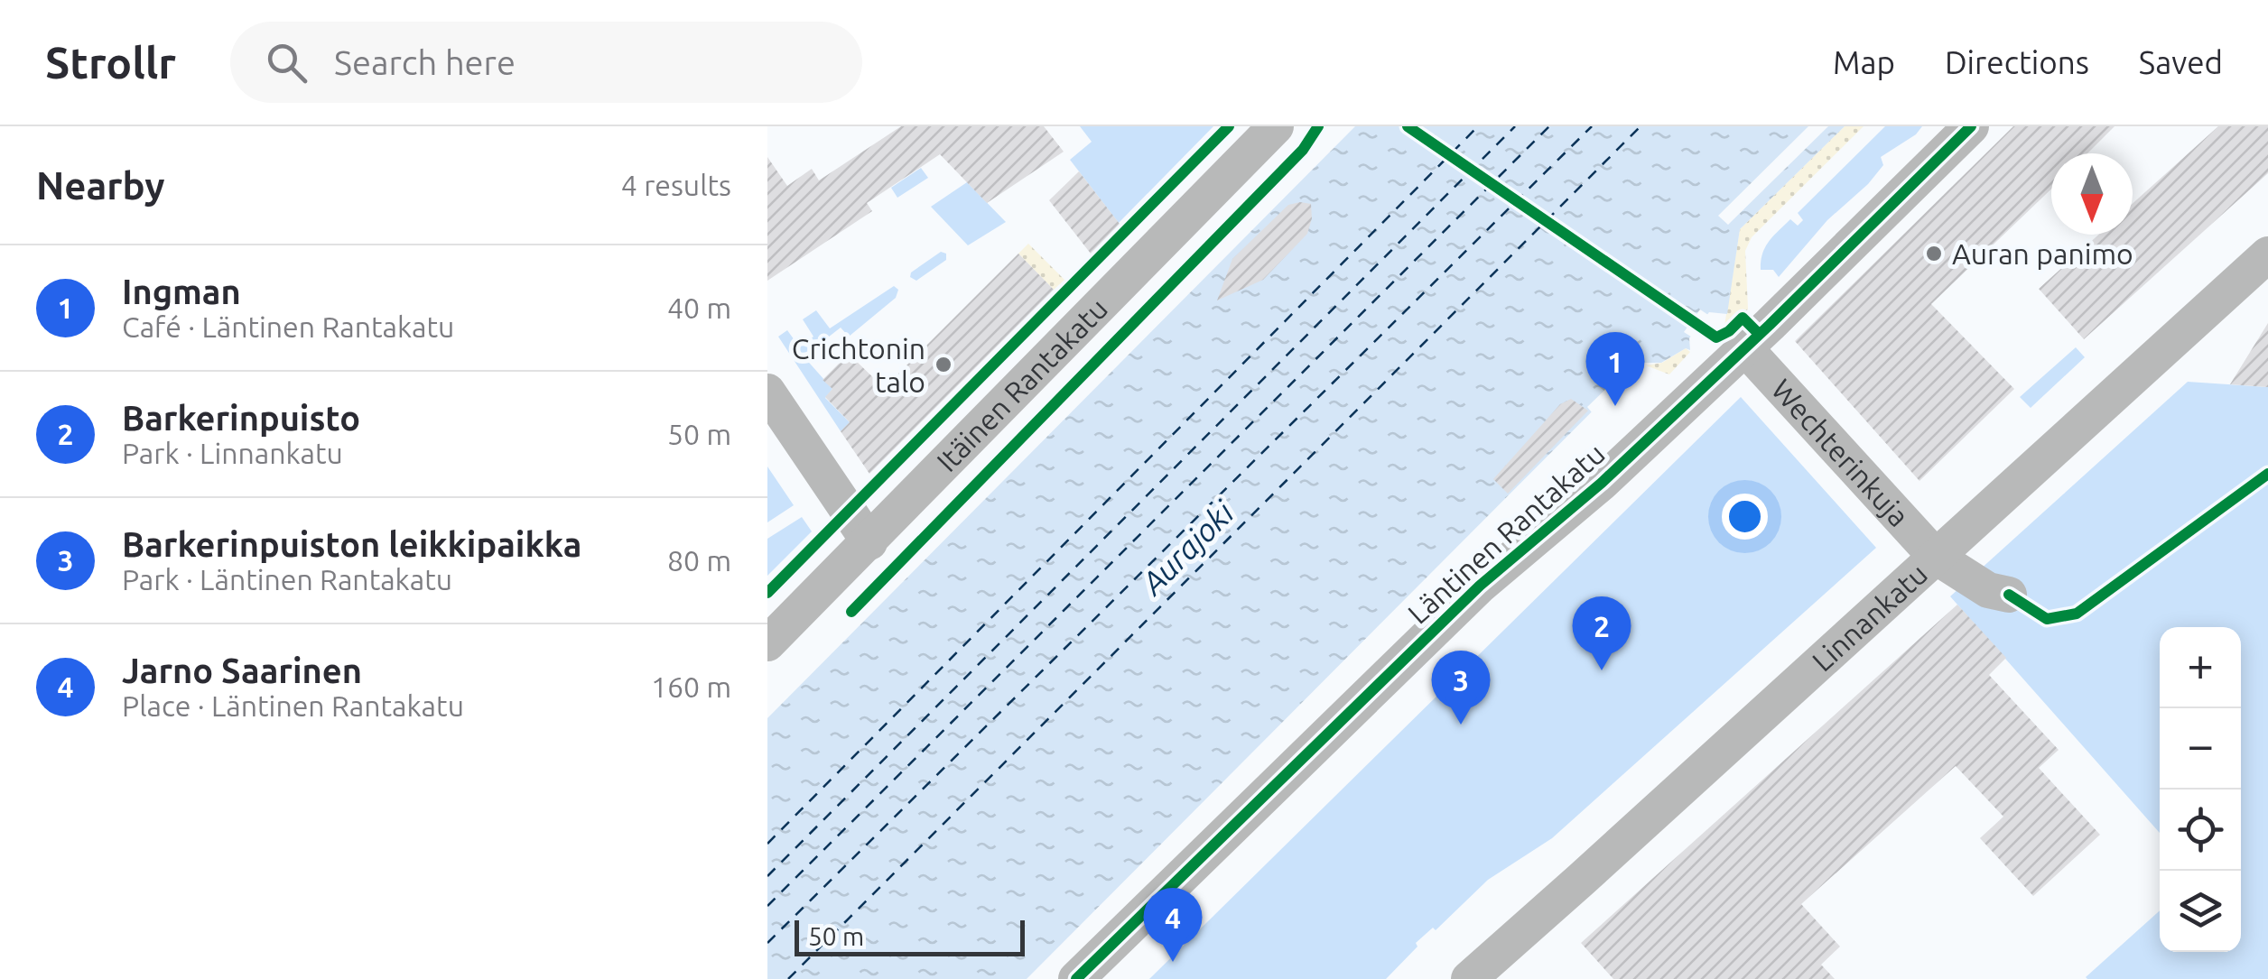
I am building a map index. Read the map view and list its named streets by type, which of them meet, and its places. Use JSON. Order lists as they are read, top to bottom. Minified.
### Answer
{"streets":{"street":["Itäinen Rantakatu","Wechterinkuja","Läntinen Rantakatu","Linnankatu"]},"crossings":[["Wechterinkuja","Läntinen Rantakatu"],["Wechterinkuja","Linnankatu"]],"water":["Aurajoki"],"places":["Auran panimo","Crichtonin talo"],"scale_bar":"50 m","north":"bottom","page":{"header":"Strollr","search":"Search here","nav":["Map","Directions","Saved"],"heading":["Nearby","4 results"],"list":[{"mark":"1","name":"Ingman","note":"Café · Läntinen Rantakatu","value":"40 m"},{"mark":"2","name":"Barkerinpuisto","note":"Park · Linnankatu","value":"50 m"},{"mark":"3","name":"Barkerinpuiston leikkipaikka","note":"Park · Läntinen Rantakatu","value":"80 m"},{"mark":"4","name":"Jarno Saarinen","note":"Place · Läntinen Rantakatu","value":"160 m"}],"pins":["1","2","3","4"],"map_buttons":["+","−"],"scale":"50 m"}}
